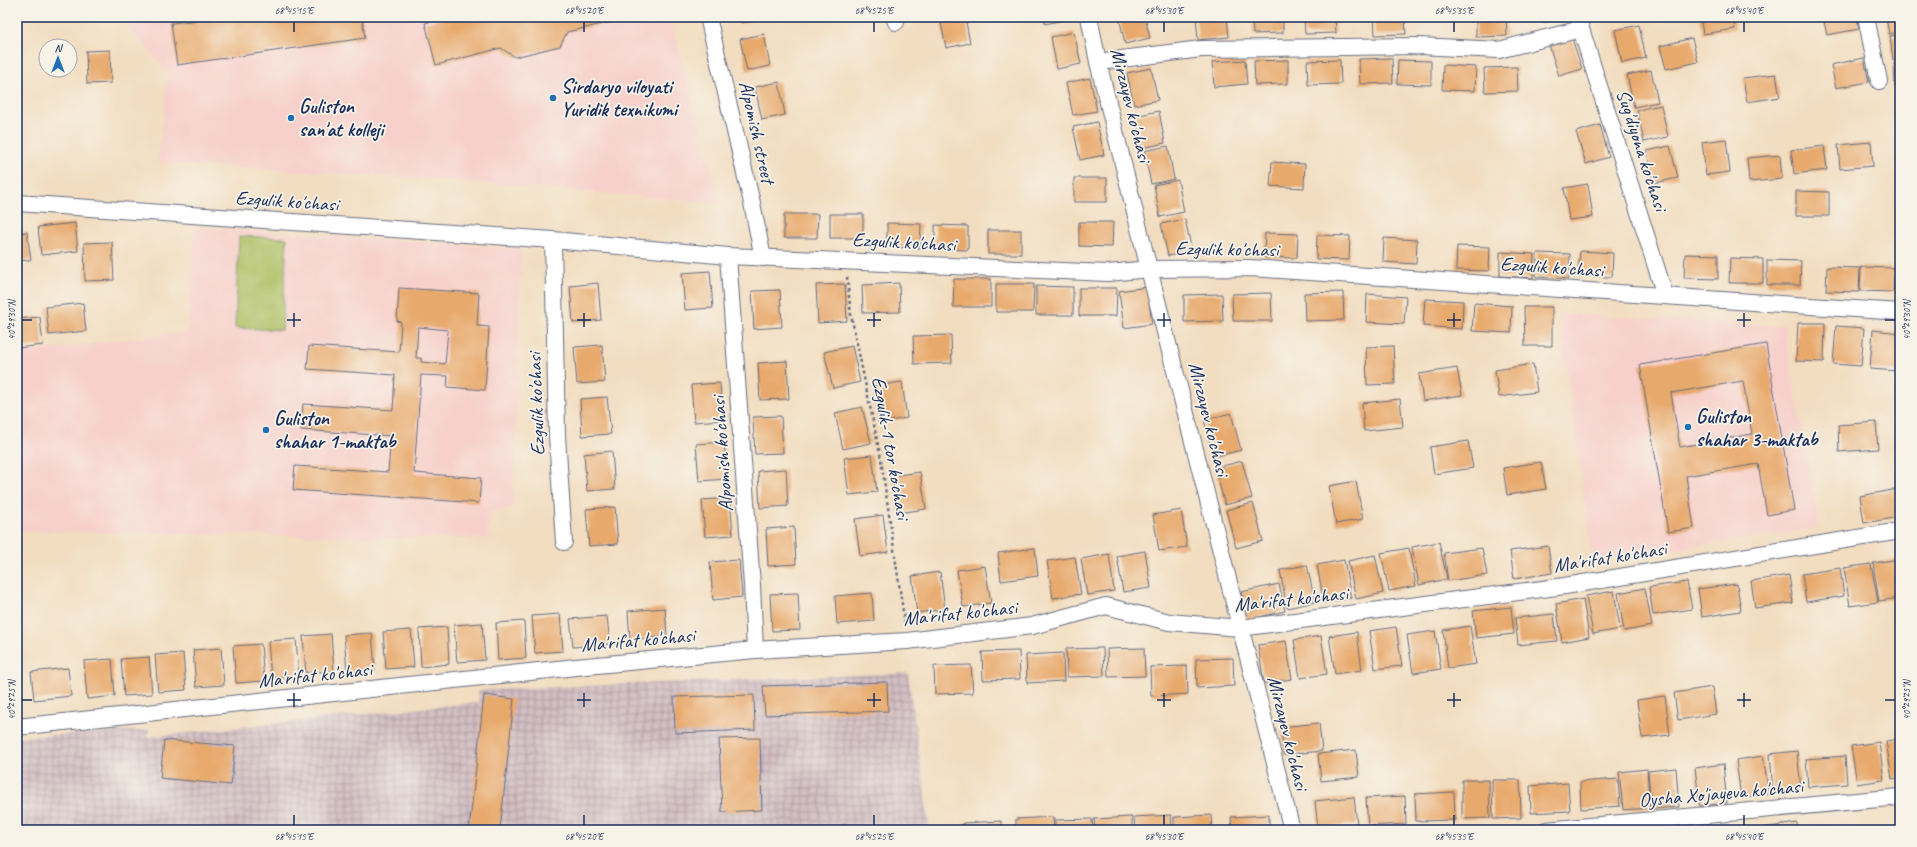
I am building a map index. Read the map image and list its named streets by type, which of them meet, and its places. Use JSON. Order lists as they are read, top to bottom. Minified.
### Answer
{"streets":{"street":["Mirzayev ko'chasi","Alpomish street","Sug'diyona ko'chasi","Ezgulik ko'chasi","Alpomish ko'chasi","Ma'rifat ko'chasi","Oysha Xo'jayeva ko'chasi"],"path":["Ezgulik-1 tor ko'chasi"]},"crossings":[["Mirzayev ko'chasi","Ezgulik ko'chasi"],["Mirzayev ko'chasi","Ma'rifat ko'chasi"],["Alpomish street","Ezgulik ko'chasi"],["Sug'diyona ko'chasi","Ezgulik ko'chasi"],["Ezgulik ko'chasi","Ezgulik-1 tor ko'chasi"],["Ezgulik ko'chasi","Alpomish ko'chasi"],["Ezgulik-1 tor ko'chasi","Ma'rifat ko'chasi"],["Alpomish ko'chasi","Ma'rifat ko'chasi"]],"places":["Sirdaryo viloyati Yuridik texnikumi","Guliston san'at kolleji","Guliston shahar 3-maktab","Guliston shahar 1-maktab"],"north":"top","coordinates":["68°45'15\"E","68°45'20\"E","68°45'25\"E","68°45'30\"E","68°45'35\"E","68°45'40\"E","40°29'30\"N","40°29'25\"N"]}
